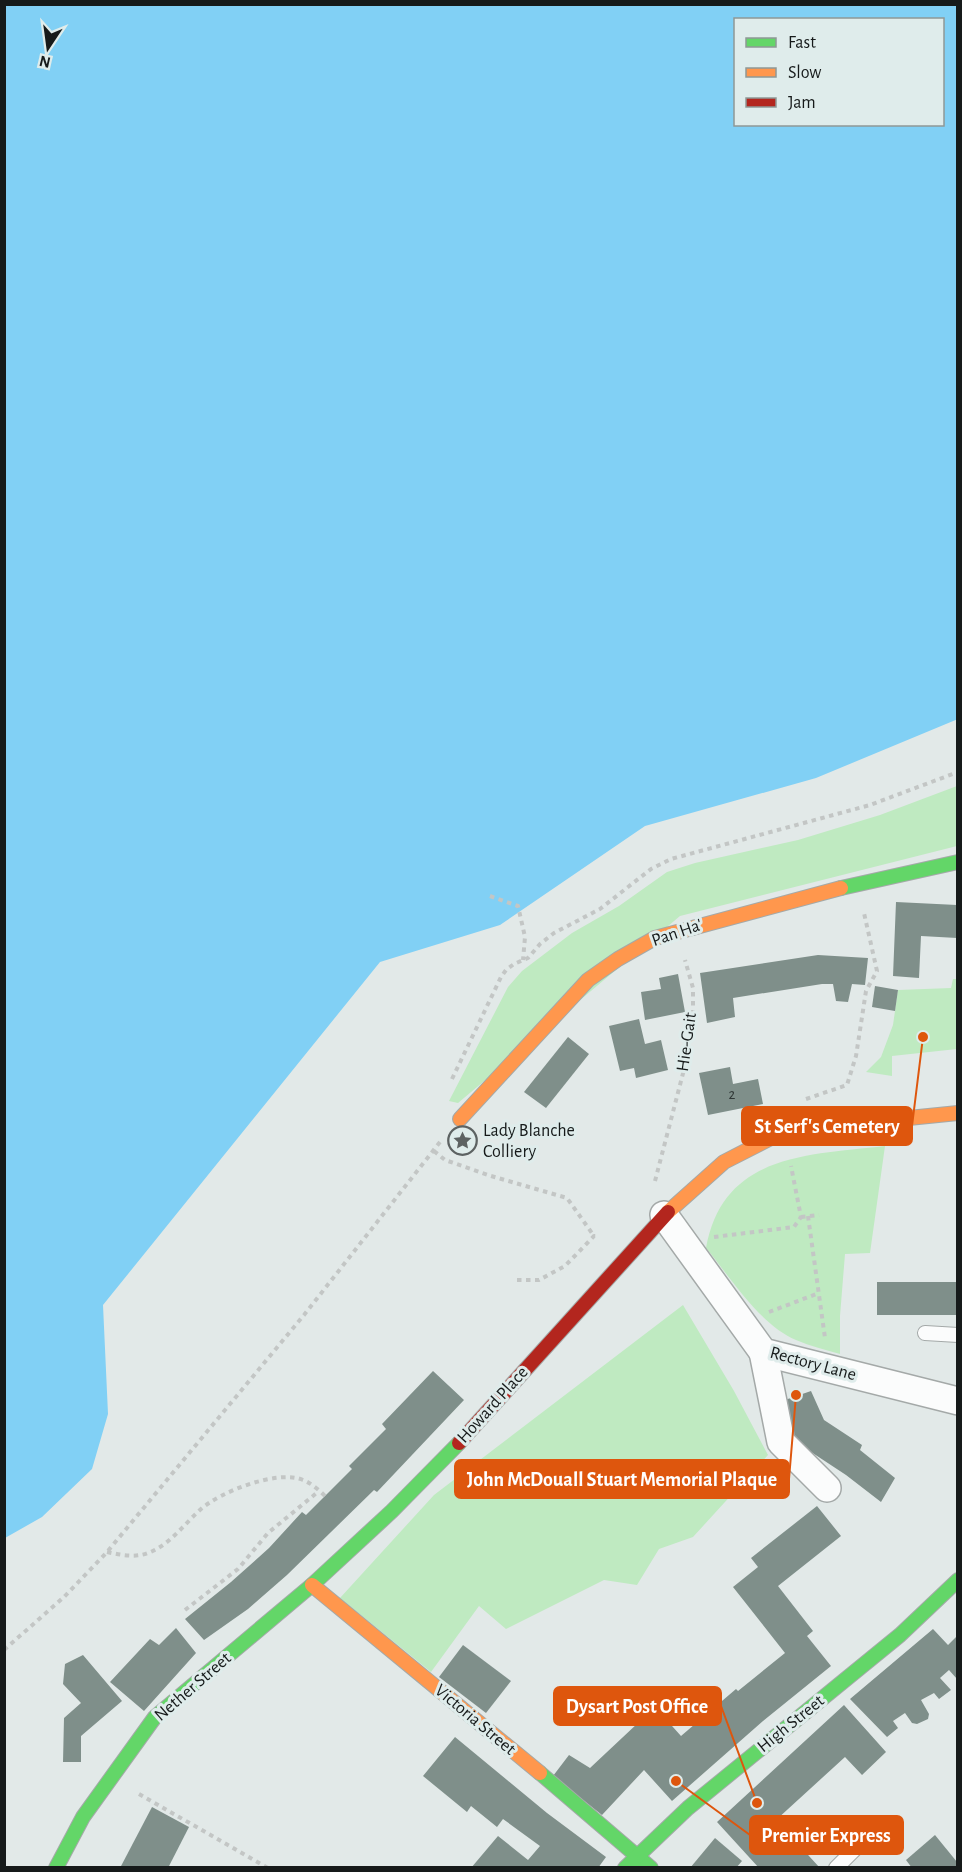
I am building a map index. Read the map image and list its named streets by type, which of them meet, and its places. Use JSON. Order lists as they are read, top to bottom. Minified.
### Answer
{"streets":{"street":["Pan Ha'","Rectory Lane","Howard Place","Nether Street","Victoria Street","High Street"],"path":["Hie-Gait"]},"crossings":[["Pan Ha'","Hie-Gait"],["Rectory Lane","Howard Place"],["Howard Place","Nether Street"],["Howard Place","Victoria Street"],["Nether Street","Victoria Street"],["Victoria Street","High Street"]],"places":{"other":["St Serf's Cemetery","John McDouall Stuart Memorial Plaque","Premier Express","Dysart Post Office"],"place":["Lady Blanche Colliery"]},"house_numbers":["2"],"legend":["Fast","Slow","Jam"],"north":"bottom"}
